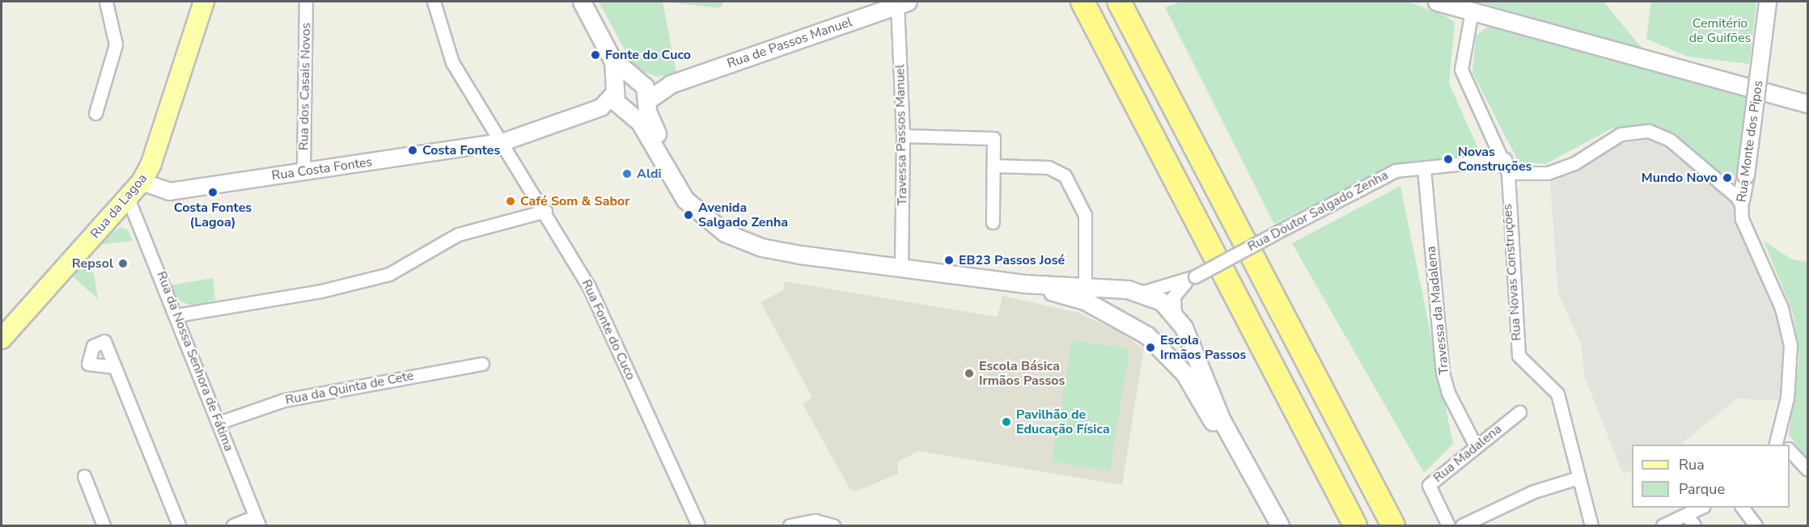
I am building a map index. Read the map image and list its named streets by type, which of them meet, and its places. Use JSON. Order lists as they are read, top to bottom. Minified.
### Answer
{"streets":{"main road":["Rua de Passos Manuel","Rua da Lagoa"],"street":["Rua dos Casais Novos","Travessa Passos Manuel","Rua Monte dos Pipos","Rua Costa Fontes","Rua Doutor Salgado Zenha","Rua Novas Construções","Travessa da Madalena","Rua Fonte do Cuco","Rua da Nossa Senhora de Fátima","Rua da Quinta de Cete","Rua Madalena"]},"crossings":[["Rua de Passos Manuel","Travessa Passos Manuel"],["Rua dos Casais Novos","Rua Costa Fontes"],["Rua Costa Fontes","Rua da Lagoa"],["Rua Costa Fontes","Rua Fonte do Cuco"],["Rua da Lagoa","Rua da Nossa Senhora de Fátima"],["Rua Doutor Salgado Zenha","Rua Novas Construções"],["Rua Doutor Salgado Zenha","Travessa da Madalena"],["Travessa da Madalena","Rua Madalena"],["Rua da Nossa Senhora de Fátima","Rua da Quinta de Cete"]],"parks":["Cemitério de Guifões"],"places":["Fonte do Cuco","Costa Fontes","Novas Construções","Aldi","Mundo Novo","Costa Fontes (Lagoa)","Café Som & Sabor","Avenida Salgado Zenha","EB23 Passos José","Repsol","Escola Irmãos Passos","Escola Básica Irmãos Passos","Pavilhão de Educação Física"],"legend":["Rua","Parque"]}
